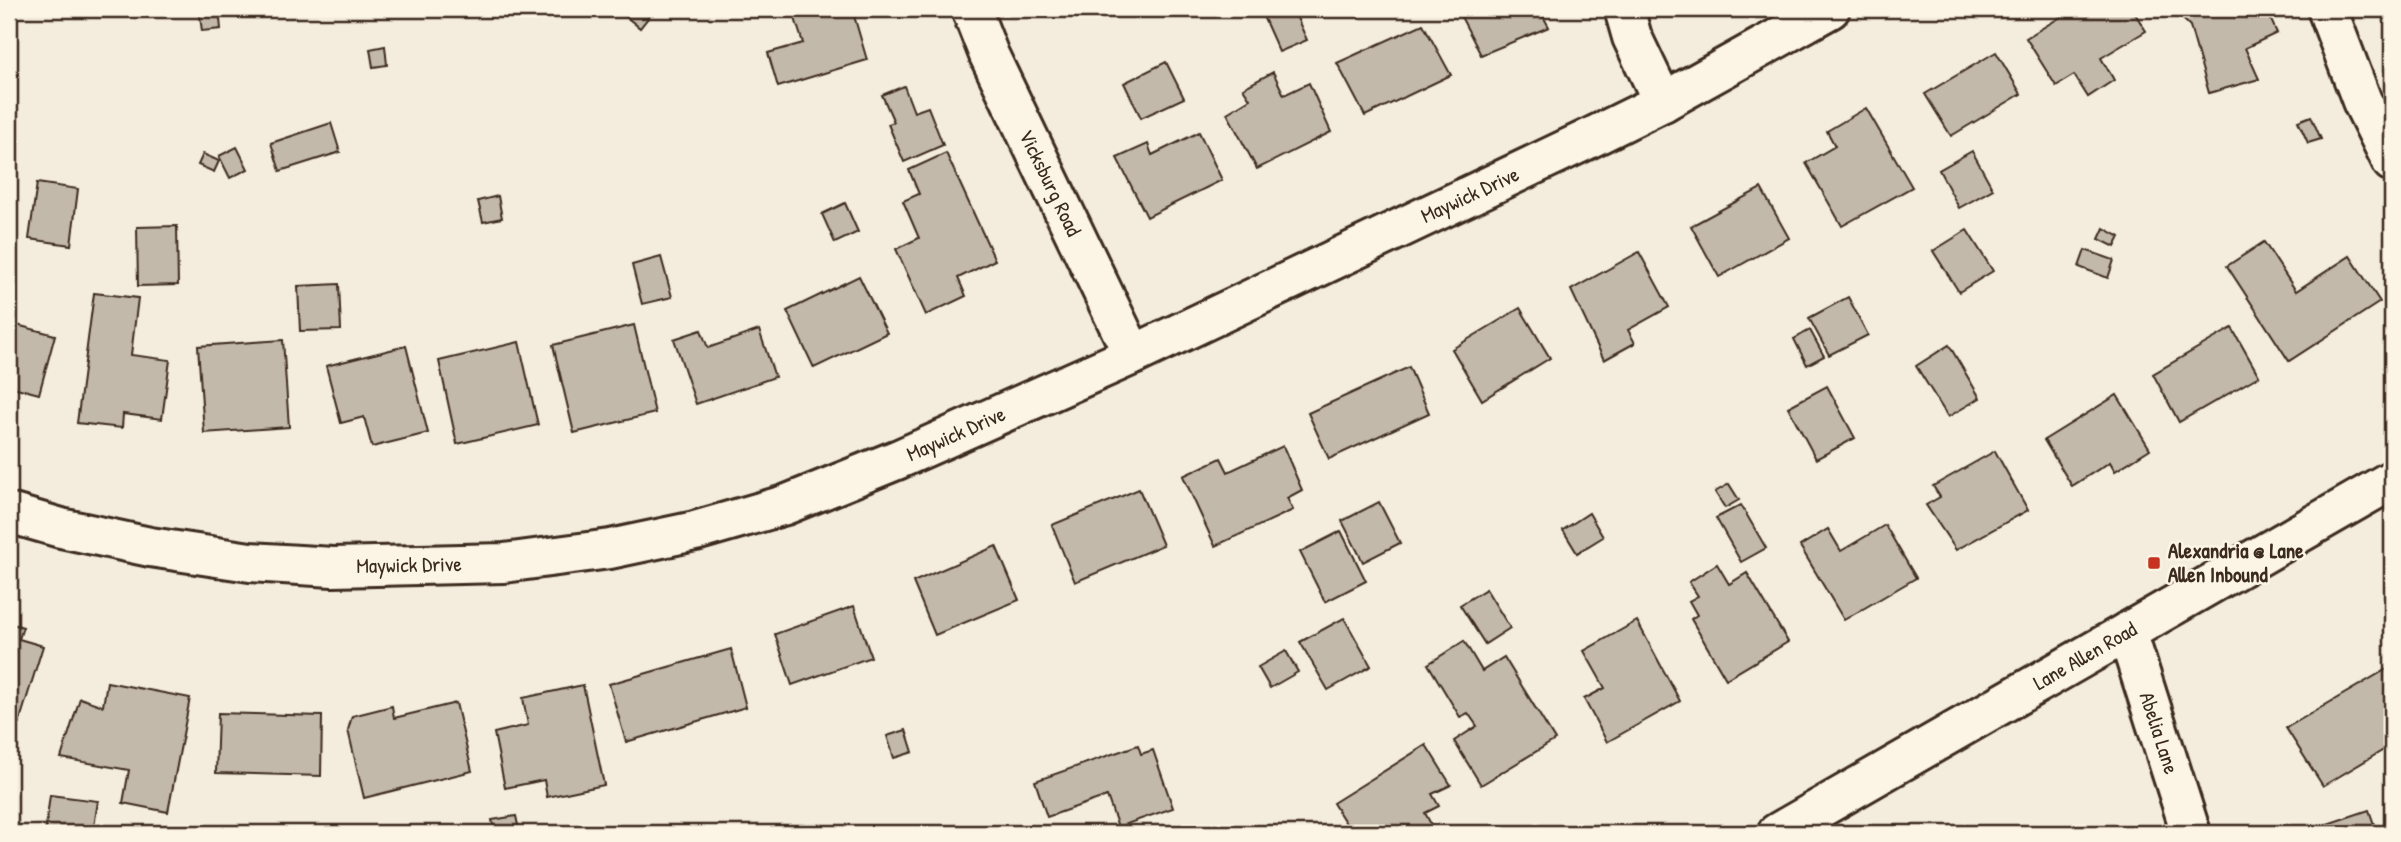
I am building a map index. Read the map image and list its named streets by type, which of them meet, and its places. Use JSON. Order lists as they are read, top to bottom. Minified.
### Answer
{"streets":{"street":["Vicksburg Road","Maywick Drive","Lane Allen Road","Abelia Lane"]},"crossings":[["Vicksburg Road","Maywick Drive"],["Lane Allen Road","Abelia Lane"]],"places":{"transit":["Alexandria @ Lane Allen Inbound"]}}
